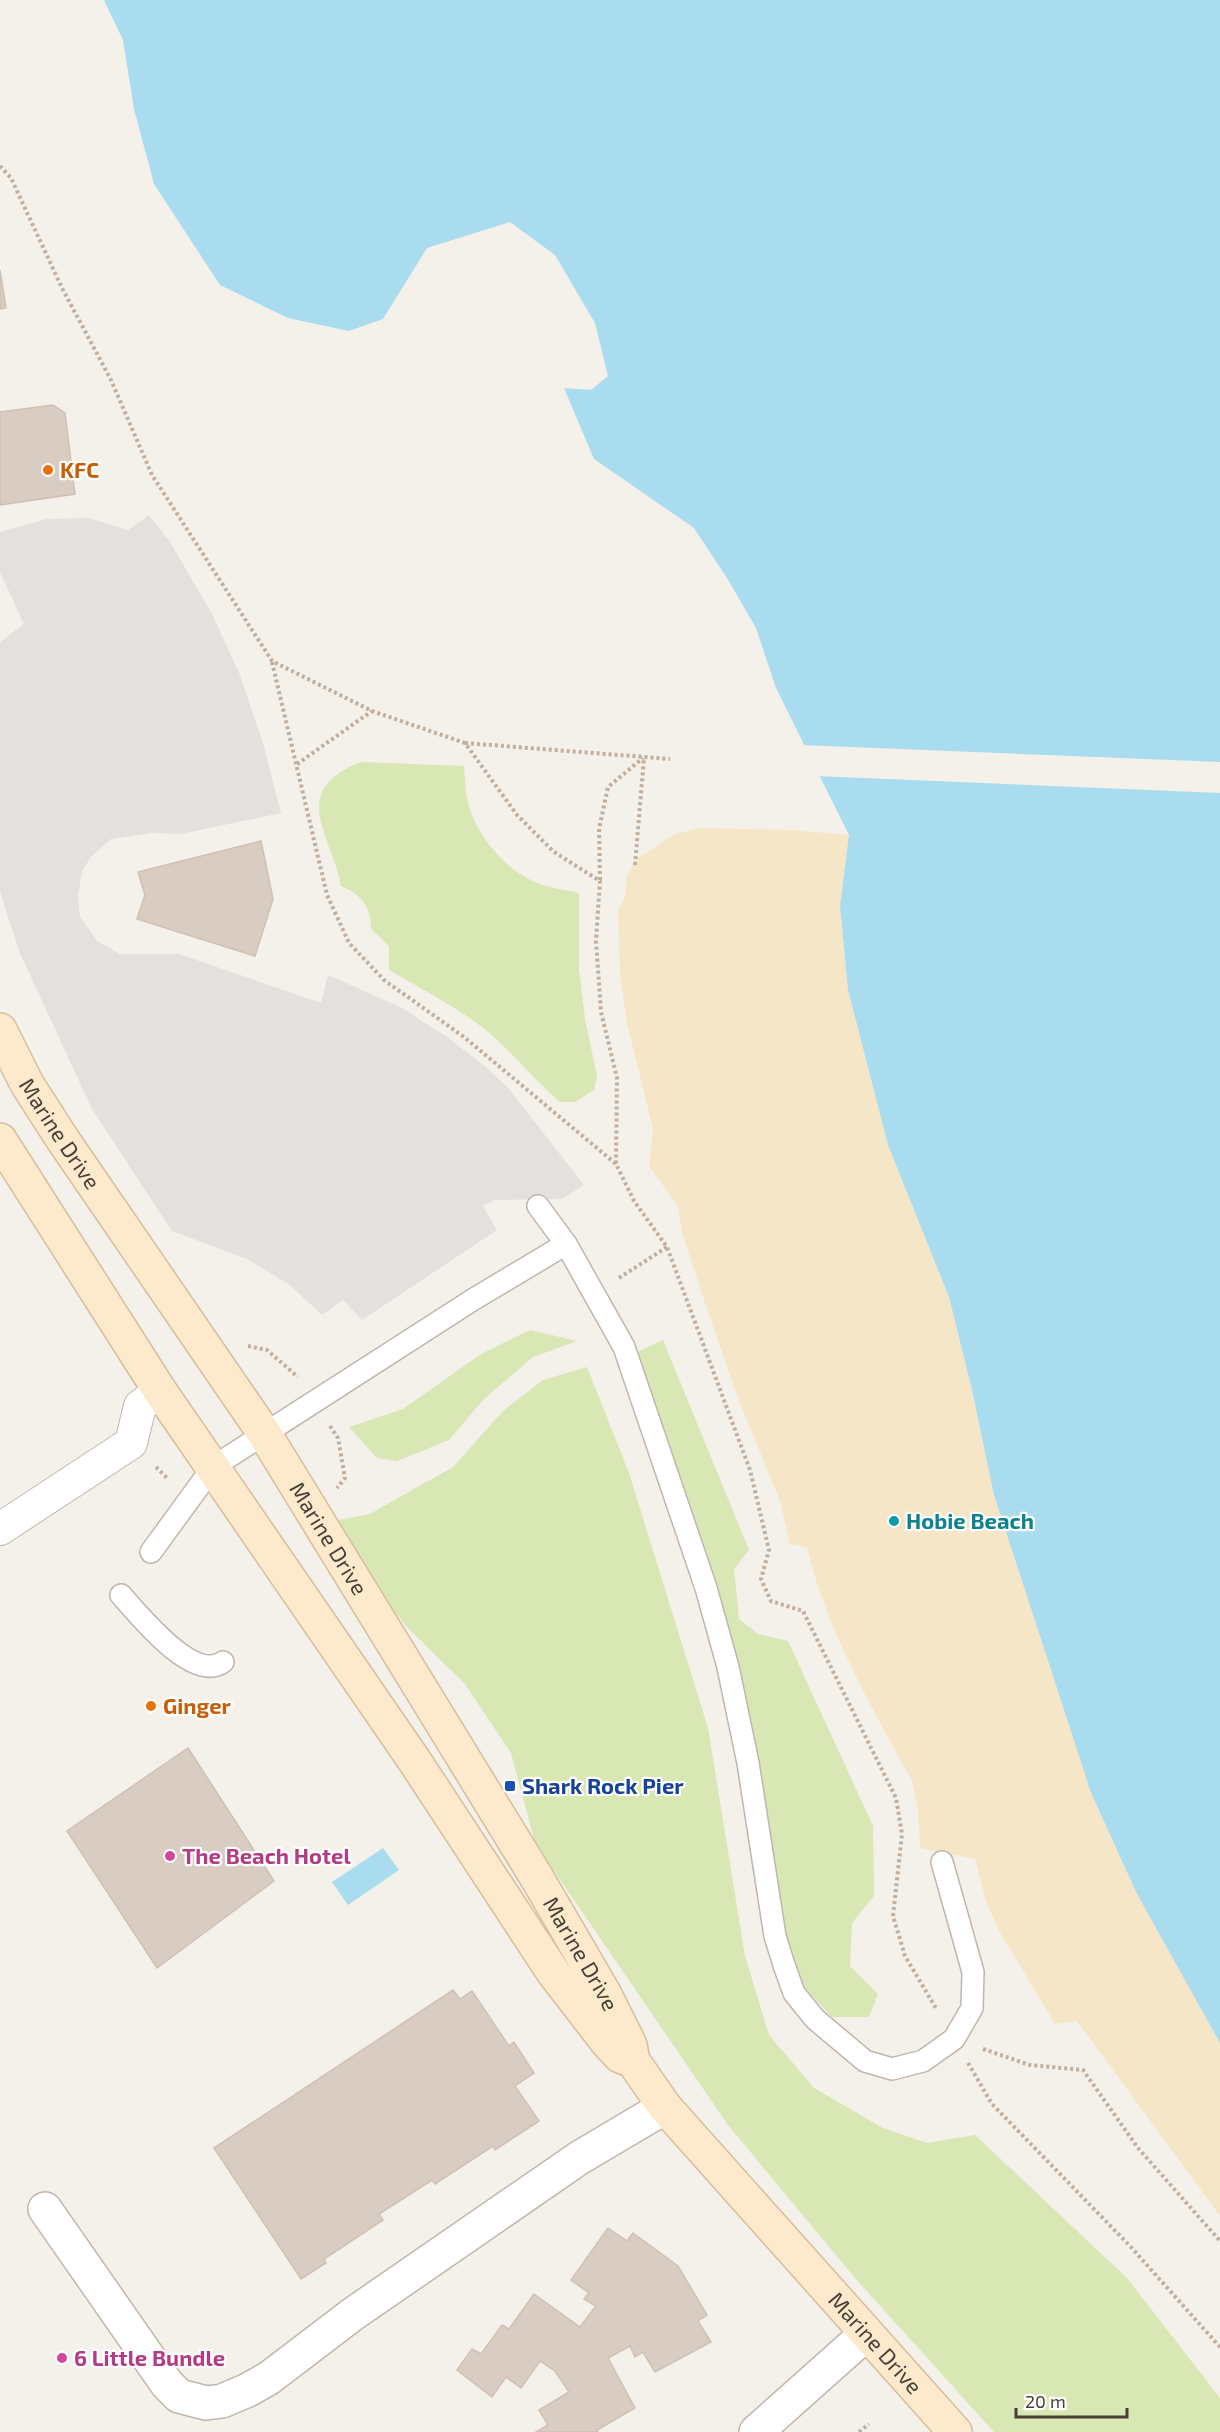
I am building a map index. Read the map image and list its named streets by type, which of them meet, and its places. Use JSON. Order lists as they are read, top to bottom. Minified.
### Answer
{"streets":{"main road":["Marine Drive"]},"places":{"other":["KFC","Hobie Beach","Ginger","The Beach Hotel","6 Little Bundle"],"transit":["Shark Rock Pier"]},"scale_bar":"20 m"}
